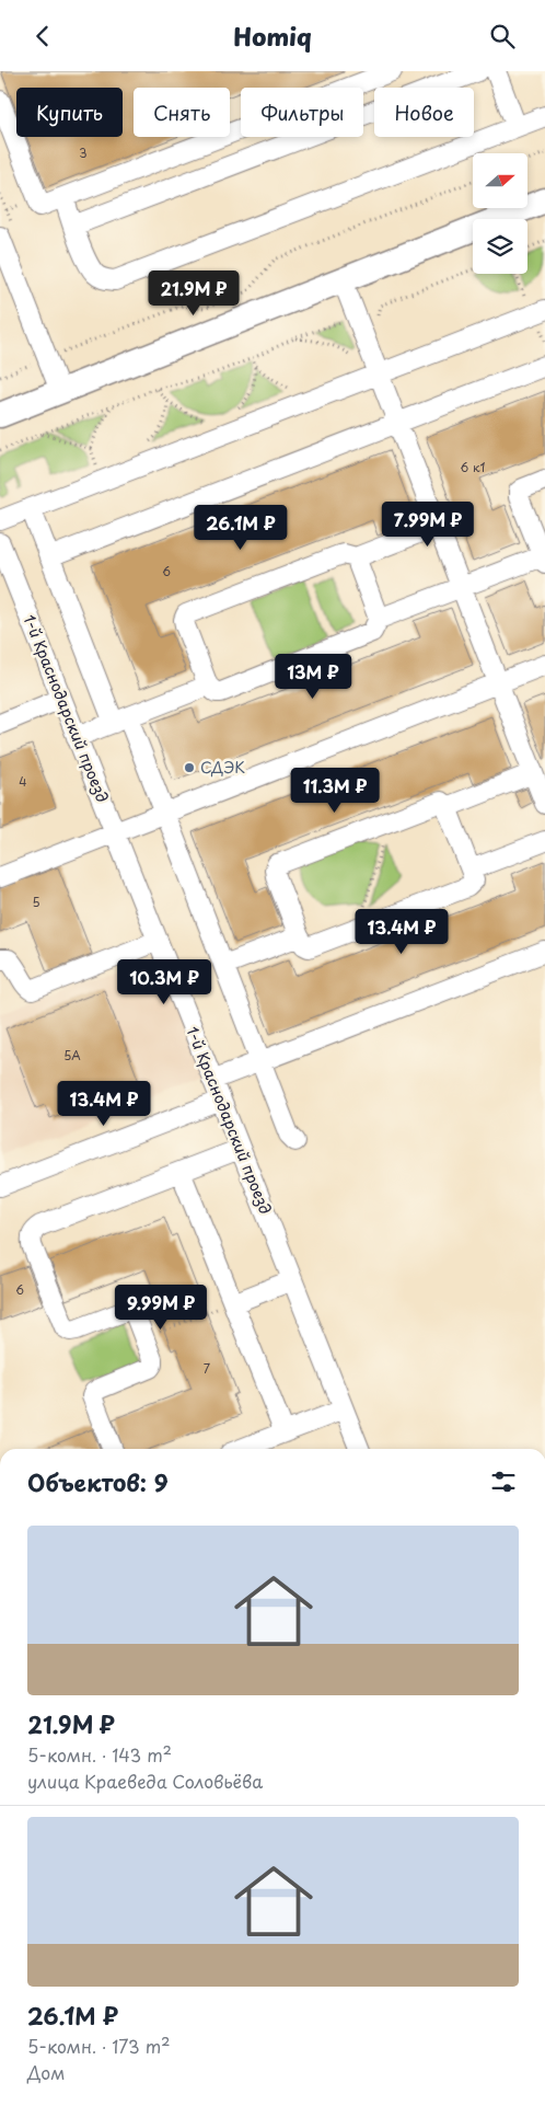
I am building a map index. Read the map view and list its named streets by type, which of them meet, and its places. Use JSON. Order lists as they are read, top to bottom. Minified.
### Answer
{"streets":{"street":["1-й Краснодарский проезд"]},"places":["СДЭК"],"house_numbers":["3","6 к1","6","4","5","5А","6","7"],"north":"right","page":{"header":"Homiq","chip":["Купить","Снять","Фильтры","Новое"],"price":["21.9M ₽","7.99M ₽","26.1M ₽","13M ₽","11.3M ₽","13.4M ₽","10.3M ₽","13.4M ₽","9.99M ₽"],"heading":"Объектов: 9","list":[{"name":"21.9M ₽","note":"5-комн. · 143 m² · улица Краеведа Соловьёва"},{"name":"26.1M ₽","note":"5-комн. · 173 m² · Дом"}]}}
